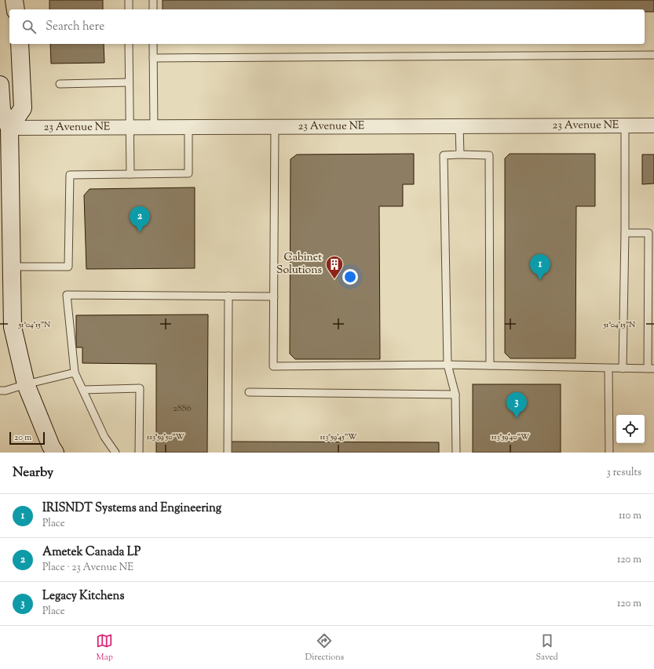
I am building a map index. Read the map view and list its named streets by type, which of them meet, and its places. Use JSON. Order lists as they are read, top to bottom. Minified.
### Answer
{"streets":{"street":["23 Avenue NE"]},"places":{"building":["Cabinet Solutions"]},"house_numbers":["2886"],"scale_bar":"20 m","page":{"search":"Search here","pins":["2","1","3"],"scale":"20 m","heading":["Nearby","3 results"],"list":[{"mark":"1","name":"IRISNDT Systems and Engineering","note":"Place","value":"110 m"},{"mark":"2","name":"Ametek Canada LP","note":"Place · 23 Avenue NE","value":"120 m"},{"mark":"3","name":"Legacy Kitchens","note":"Place","value":"120 m"}],"nav":["Map","Directions","Saved"]},"coordinates":["51°04'15\"N","113°59'50\"W","113°59'45\"W","113°59'40\"W"]}
